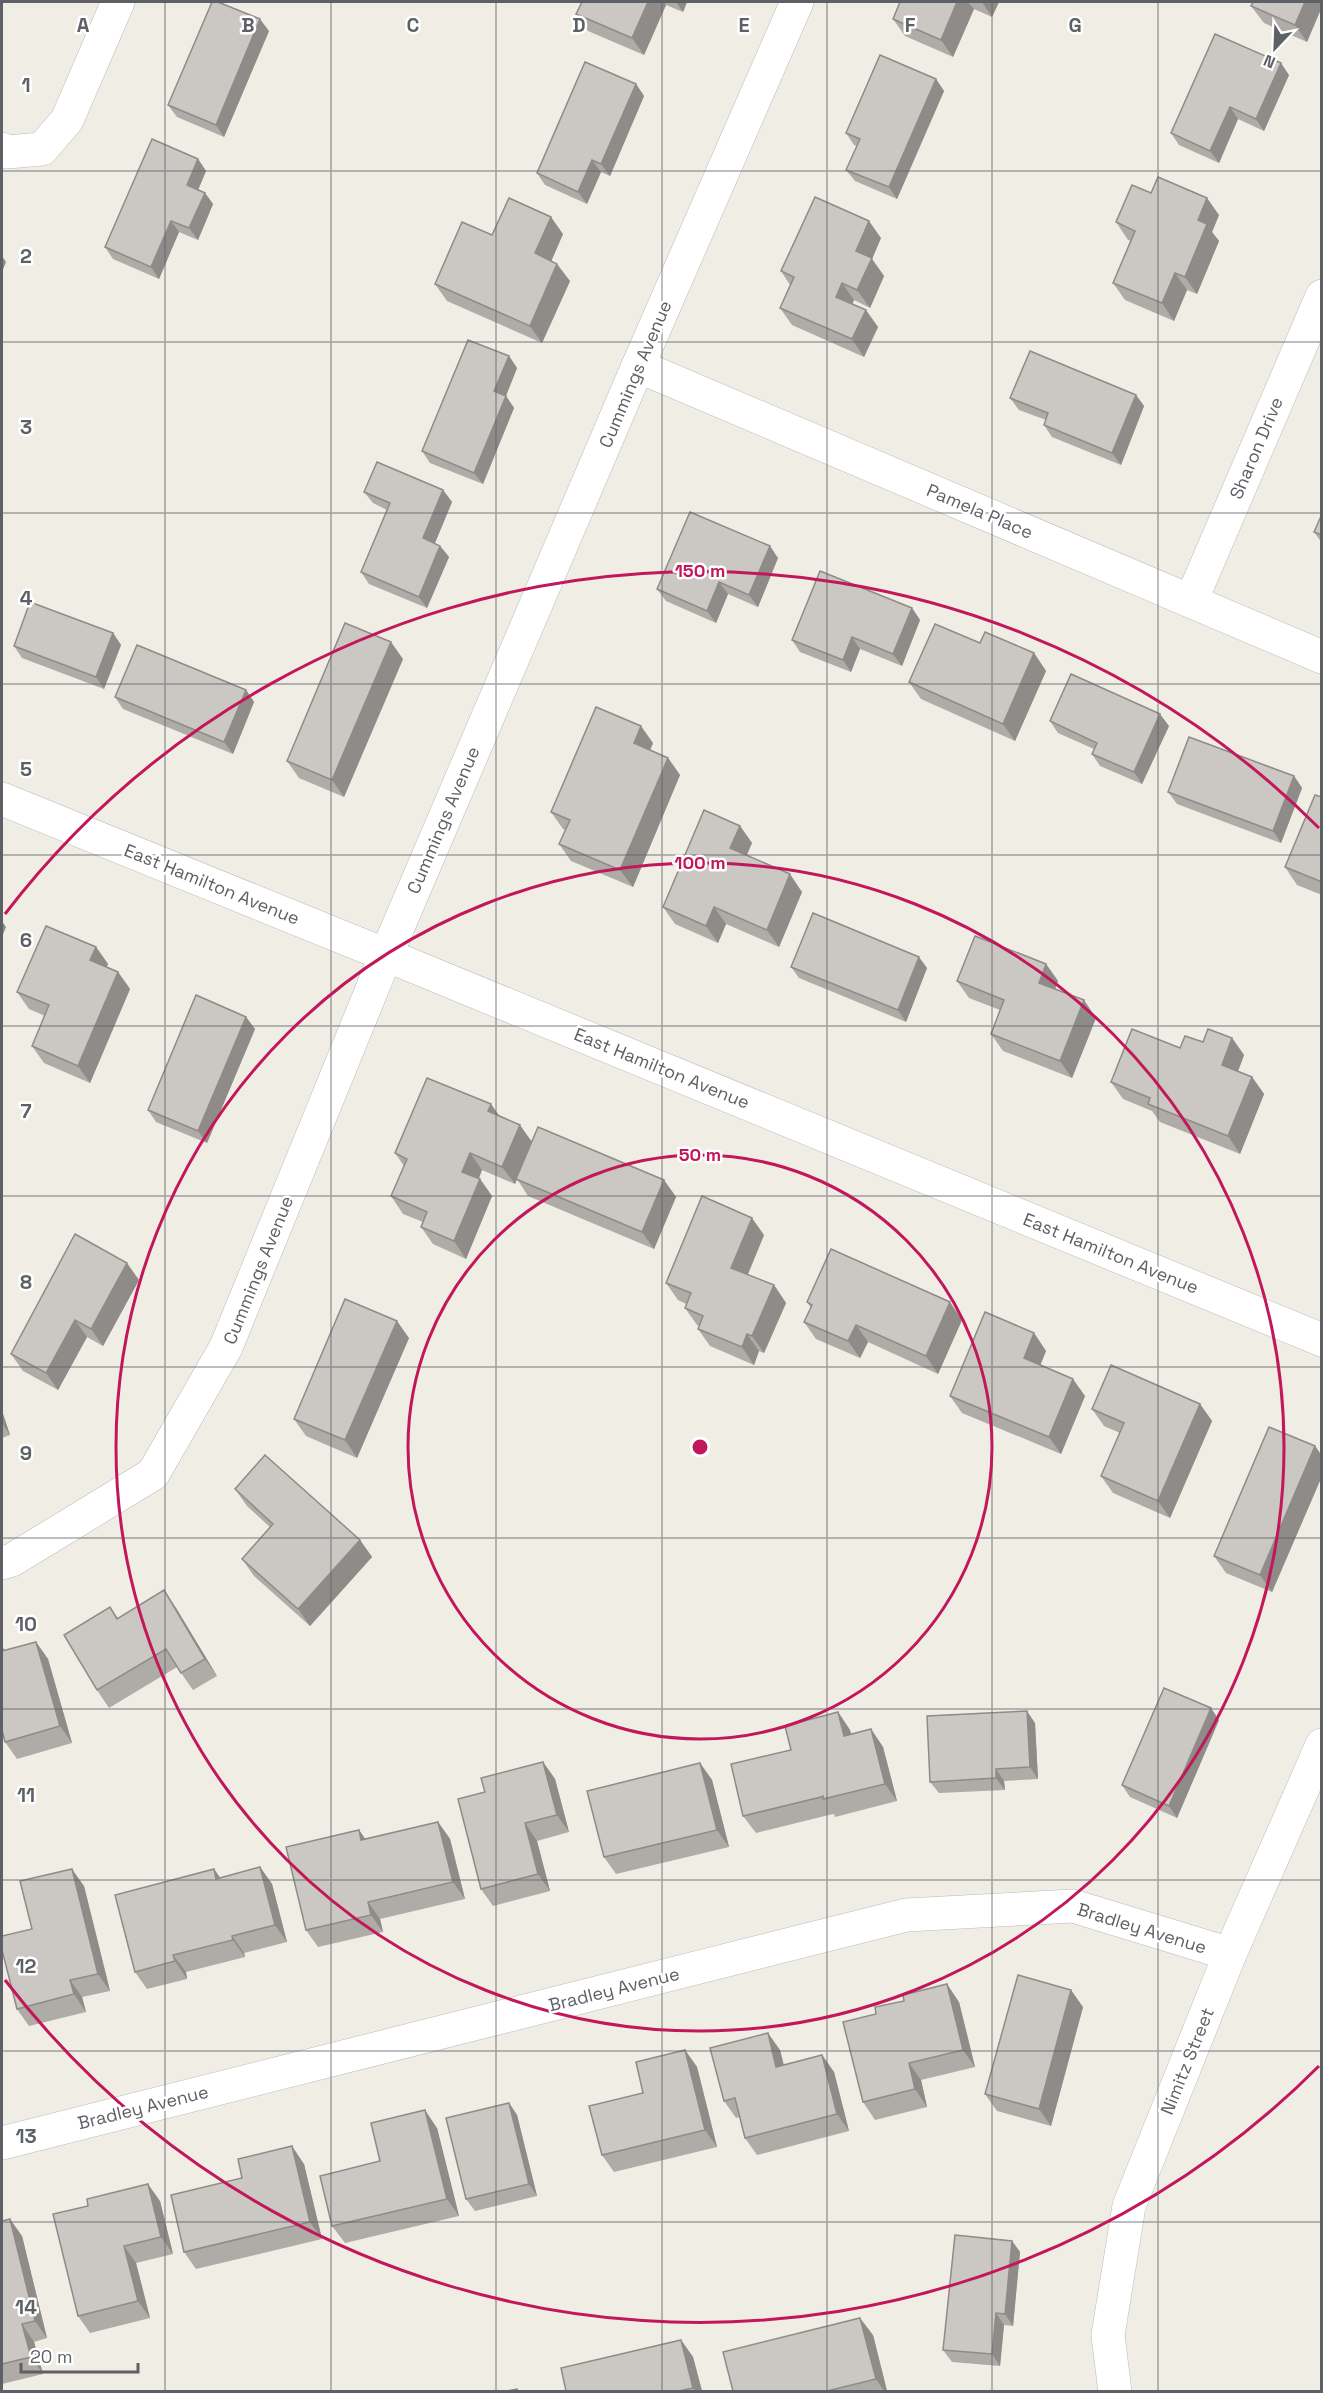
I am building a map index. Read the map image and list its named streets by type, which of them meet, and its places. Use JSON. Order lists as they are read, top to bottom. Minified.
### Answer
{"streets":{"street":["Cummings Avenue","Sharon Drive","Pamela Place","East Hamilton Avenue","Bradley Avenue","Nimitz Street"]},"crossings":[["Cummings Avenue","Pamela Place"],["Cummings Avenue","East Hamilton Avenue"],["Sharon Drive","Pamela Place"],["Bradley Avenue","Nimitz Street"]],"scale_bar":"20 m","north":"bottom left","grid":{"columns":["A","B","C","D","E","F","G"],"rows":["1","2","3","4","5","6","7","8","9","10","11","12","13","14"]},"rings":["150 m","100 m","50 m"]}
